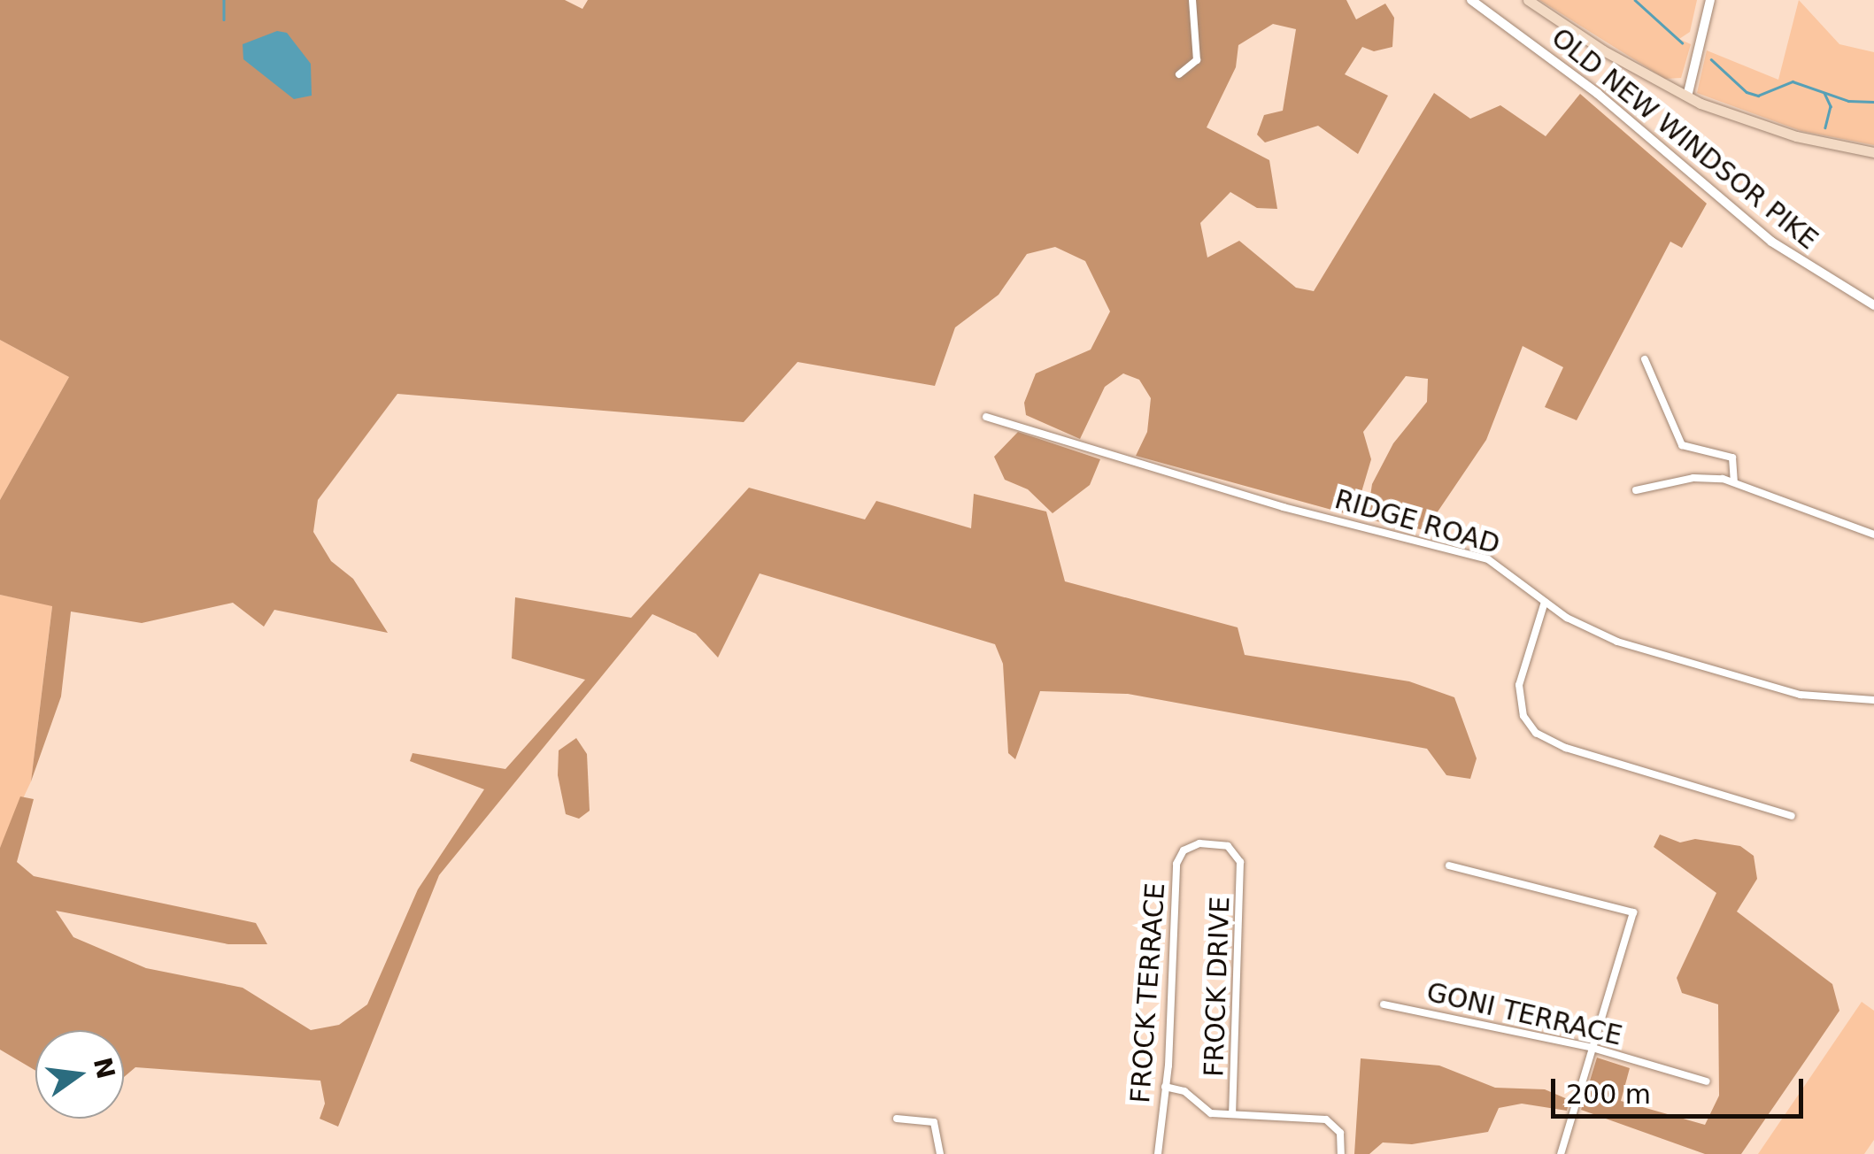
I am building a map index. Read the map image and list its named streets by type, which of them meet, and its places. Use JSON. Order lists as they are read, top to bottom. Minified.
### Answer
{"streets":{"street":["OLD NEW WINDSOR PIKE","RIDGE ROAD","FROCK DRIVE","FROCK TERRACE","GONI TERRACE"]},"crossings":[["FROCK DRIVE","FROCK TERRACE"]],"scale_bar":"200 m","north":"right"}
